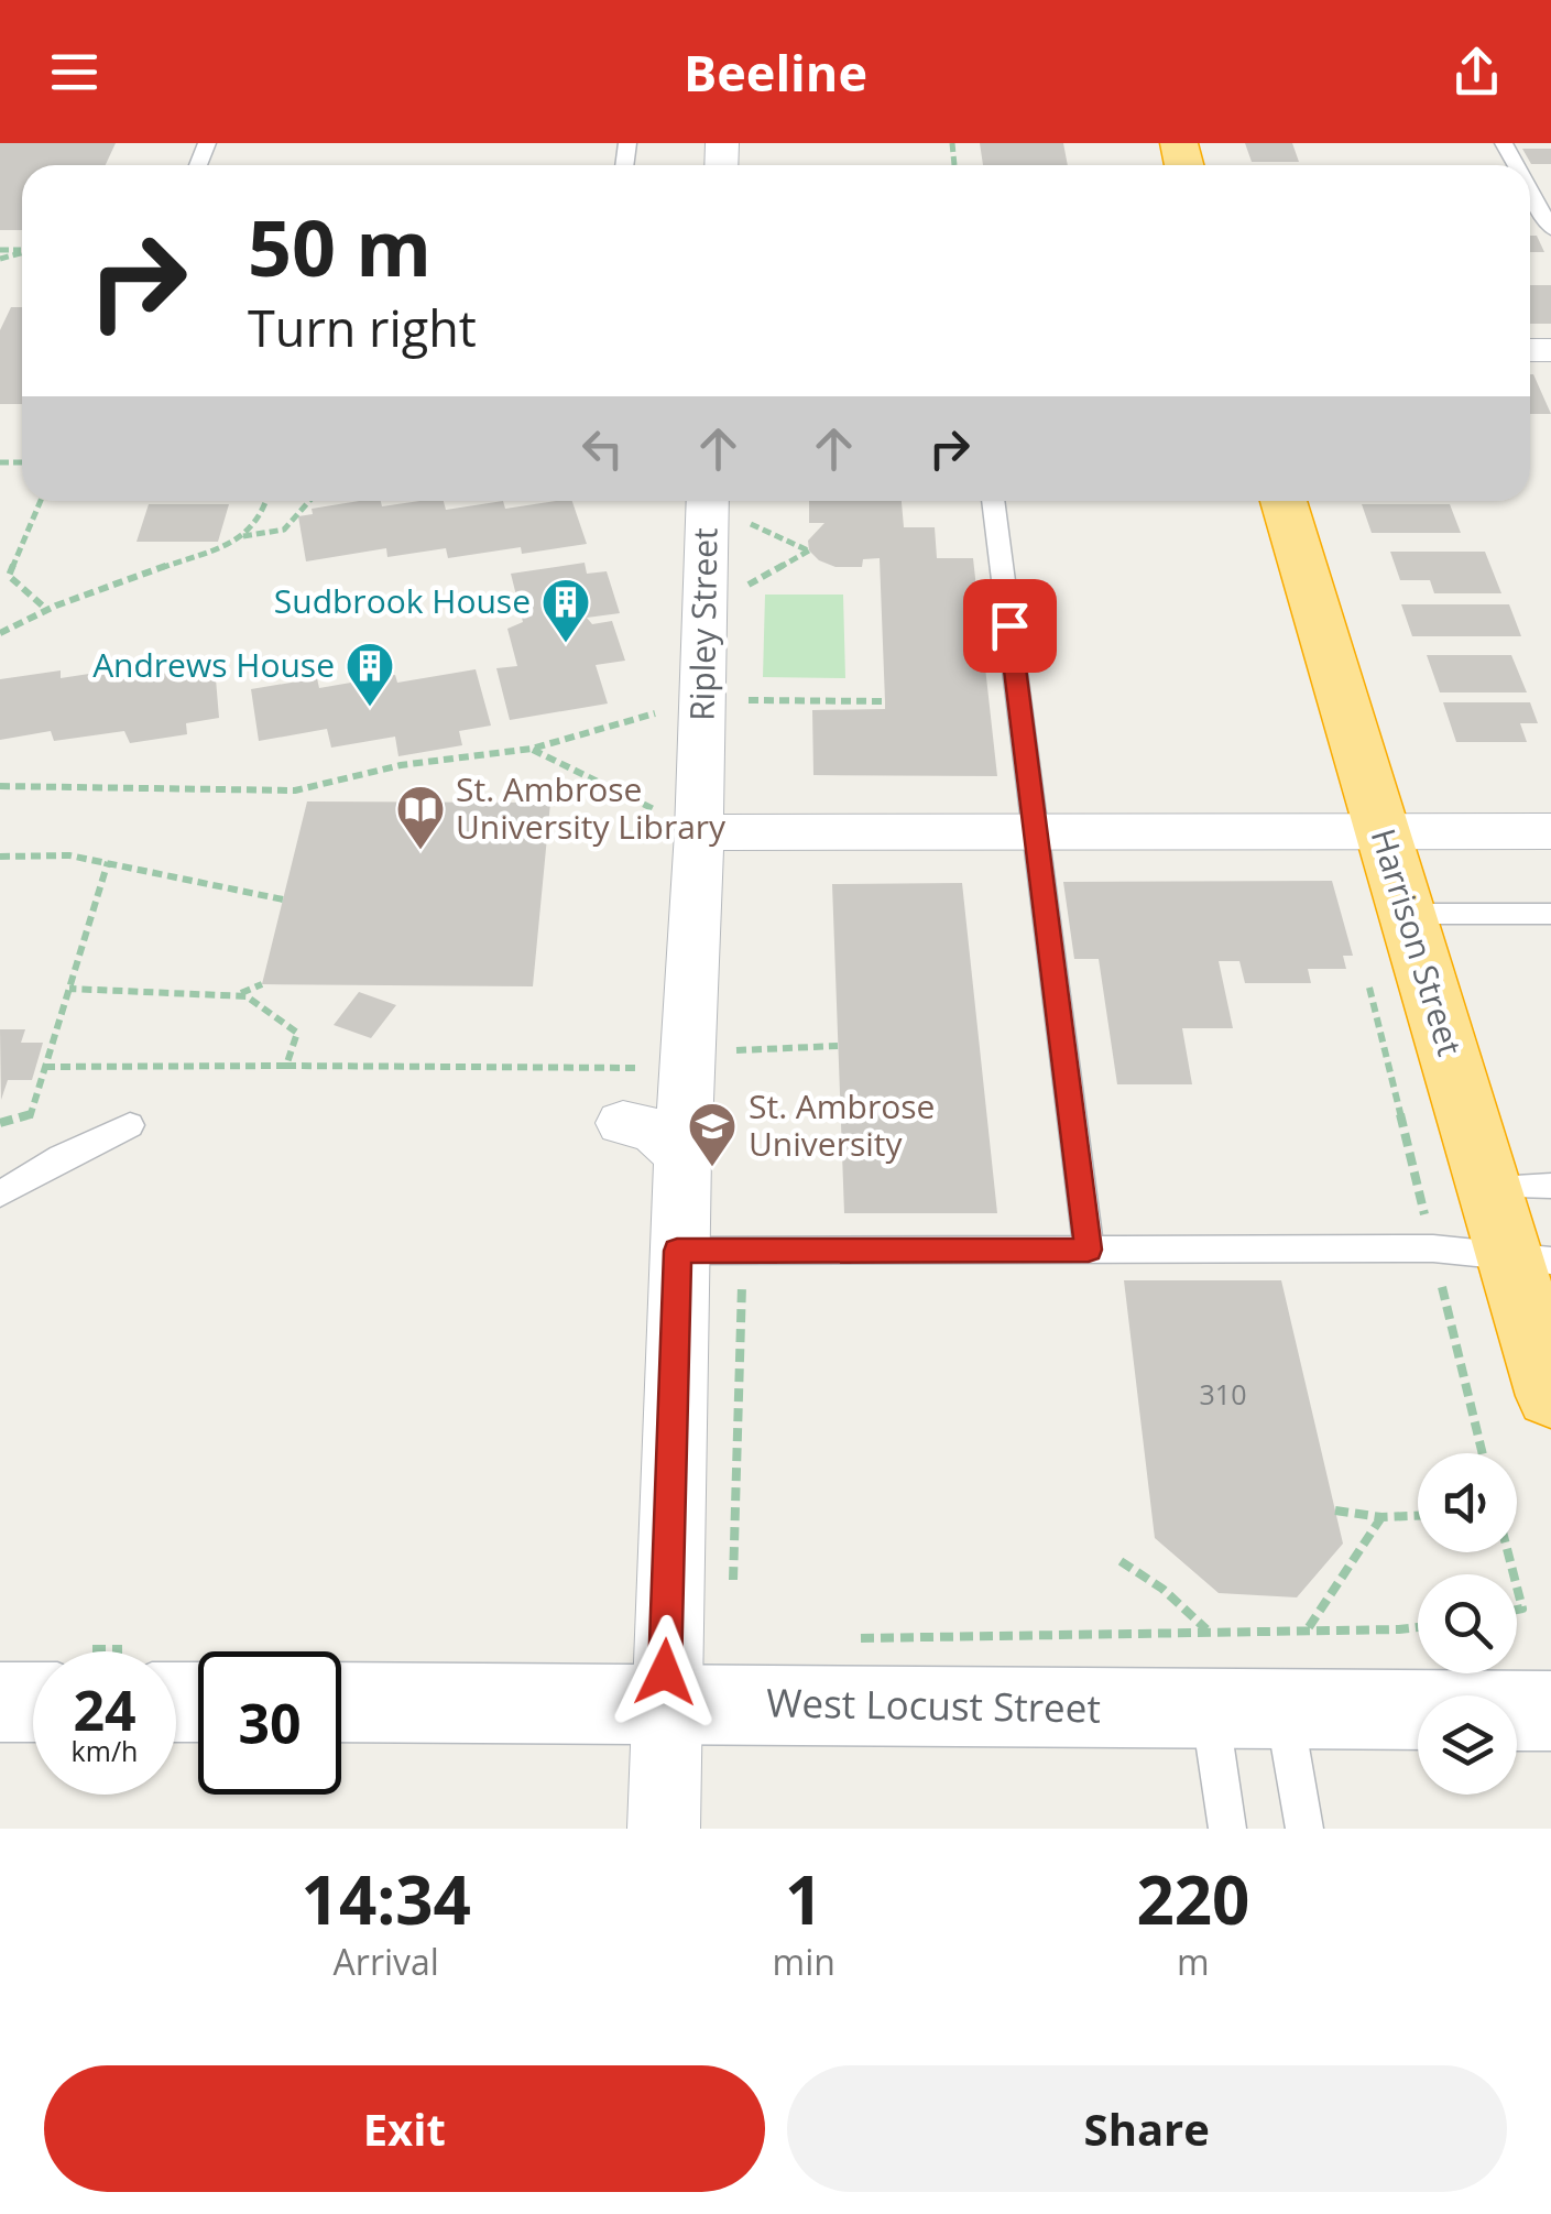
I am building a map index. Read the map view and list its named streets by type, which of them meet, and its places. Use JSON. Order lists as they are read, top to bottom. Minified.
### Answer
{"streets":{"highway":["Harrison Street"],"main road":["West Locust Street"],"street":["Ripley Street"]},"crossings":[["Ripley Street","West Locust Street"]],"places":{"building":["Sudbrook House","Andrews House"],"library":["St. Ambrose University Library"],"school or university":["St. Ambrose University"]},"house_numbers":["310"],"page":{"header":"Beeline","turn":["50 m","Turn right"],"speed":"24 km/h","limit":"30","eta":["14:34","Arrival","1","min","220","m"],"buttons":["Exit","Share"]}}
